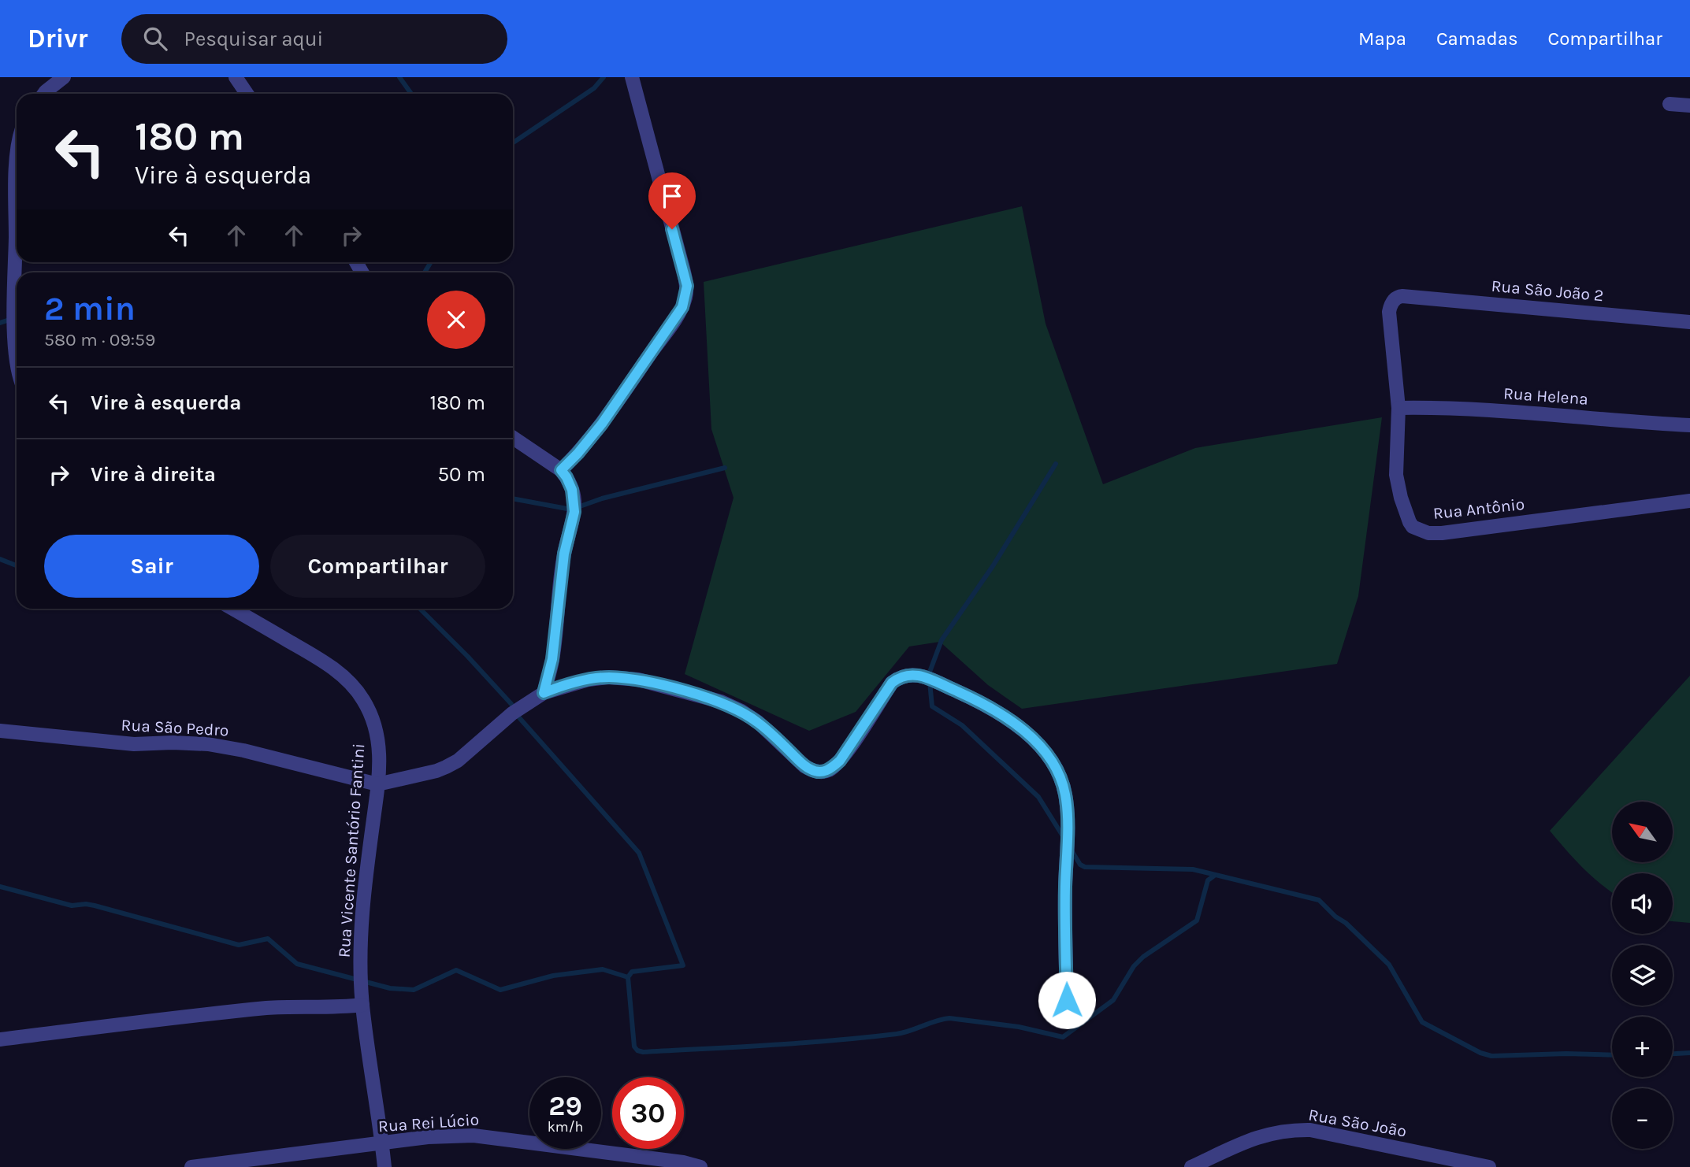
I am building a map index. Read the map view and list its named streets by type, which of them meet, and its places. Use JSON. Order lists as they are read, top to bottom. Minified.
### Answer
{"streets":{"street":["Rua São João 2","Rua Helena","Rua Antônio","Rua São Pedro","Rua Vicente Santório Fantini","Rua Rei Lúcio","Rua São João"]},"crossings":[["Rua São João 2","Rua Antônio"],["Rua Helena","Rua Antônio"],["Rua São Pedro","Rua Vicente Santório Fantini"],["Rua Vicente Santório Fantini","Rua Rei Lúcio"]],"north":"top left","page":{"header":"Drivr","search":"Pesquisar aqui","nav":["Mapa","Camadas","Compartilhar"],"turn":["180 m","Vire à esquerda"],"heading":["2 min","580 m · 09:59"],"list":[{"name":"Vire à esquerda","value":"180 m"},{"name":"Vire à direita","value":"50 m"}],"buttons":["Sair","Compartilhar"],"map_buttons":["+","−"],"speed":"29 km/h","limit":"30"}}
